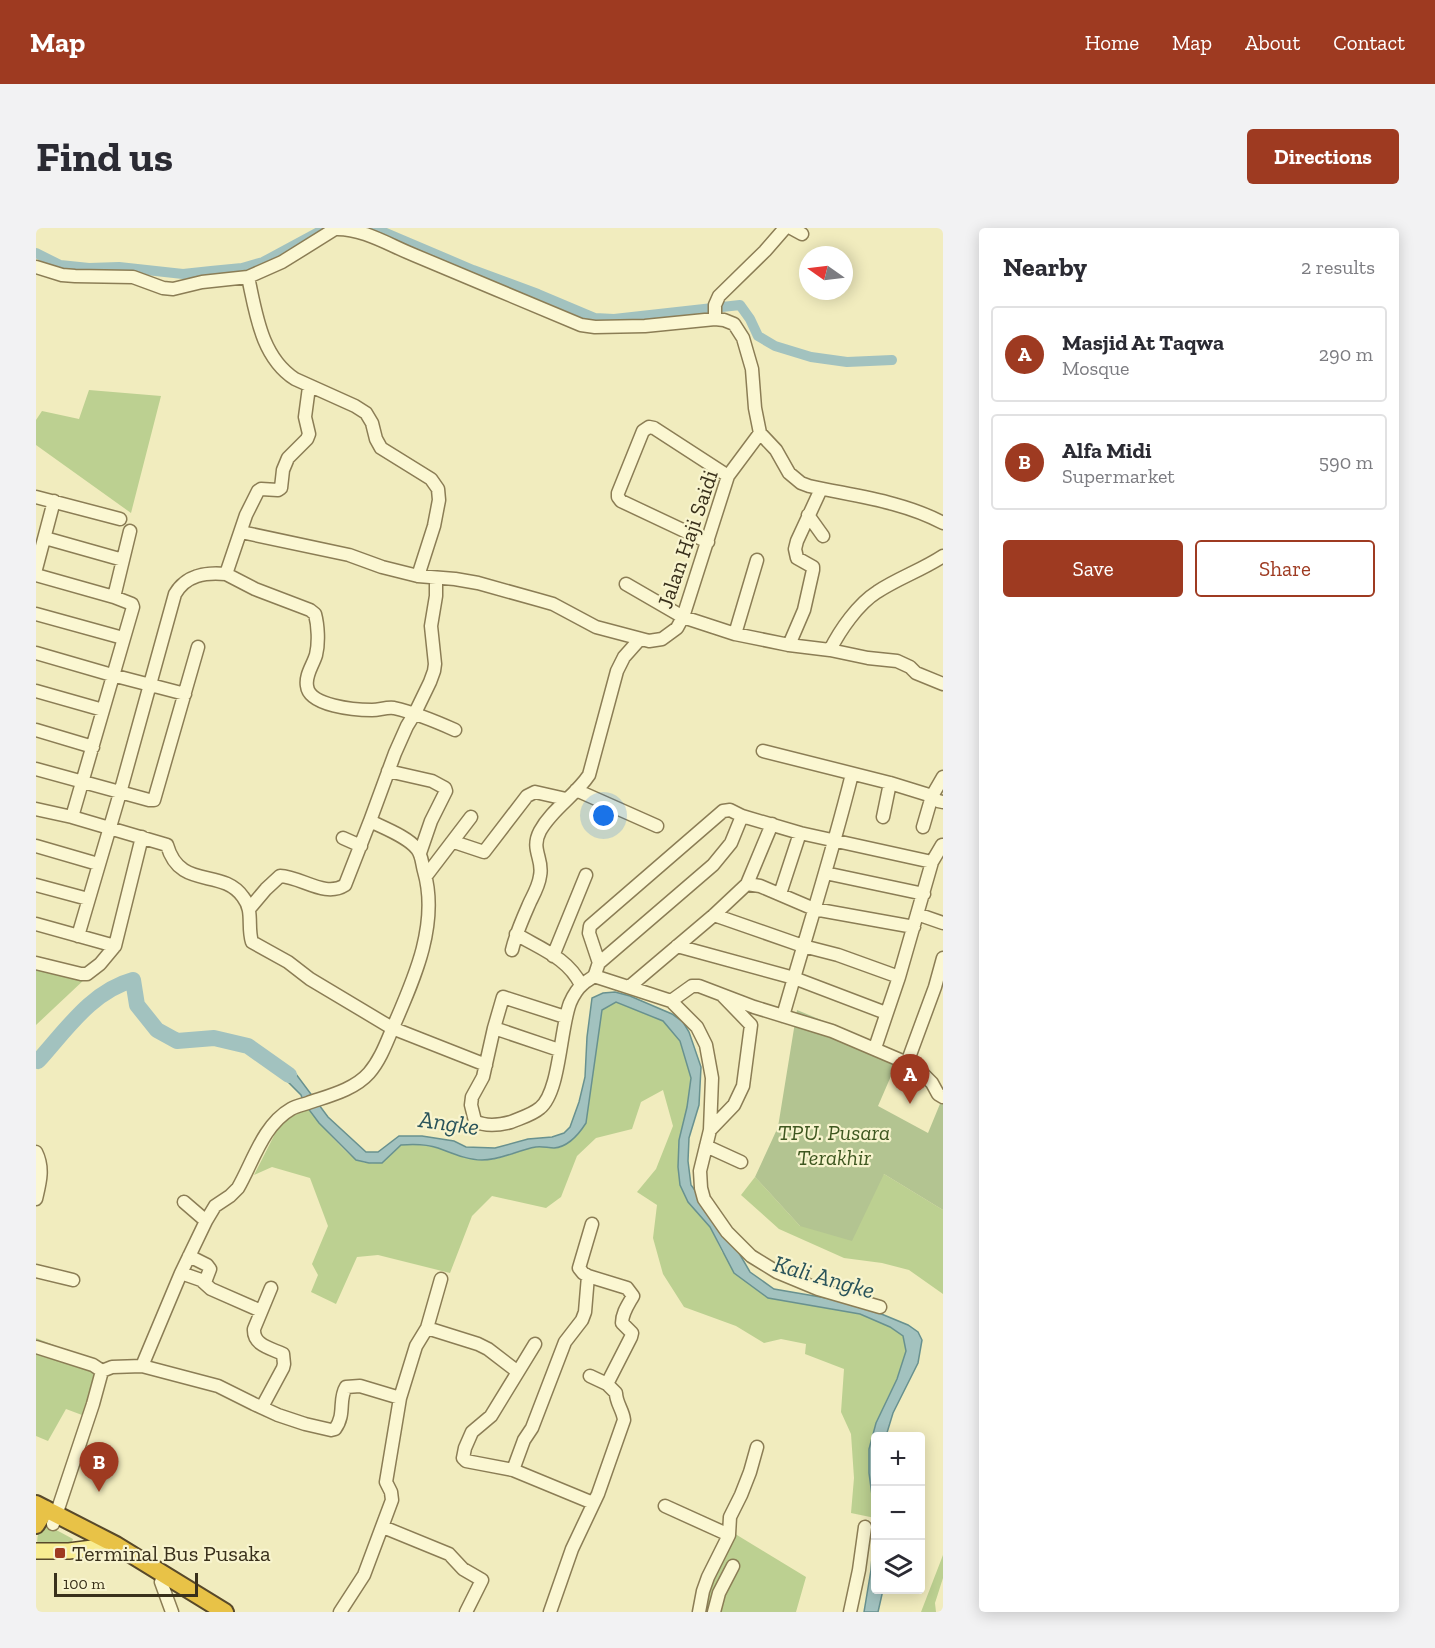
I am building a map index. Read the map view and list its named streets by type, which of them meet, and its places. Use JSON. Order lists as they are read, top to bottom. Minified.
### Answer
{"streets":{"street":["Jalan Haji Saidi"]},"water":["Angke","Kali Angke"],"parks":["TPU. Pusara Terakhir"],"places":{"transit":["Terminal Bus Pusaka"]},"scale_bar":"100 m","north":"left","page":{"header":"Map","nav":["Home","Map","About","Contact"],"buttons":["Directions",["Save","Share"]],"title":"Find us","heading":["Nearby","2 results"],"list":[{"mark":"A","name":"Masjid At Taqwa","note":"Mosque","value":"290 m"},{"mark":"B","name":"Alfa Midi","note":"Supermarket","value":"590 m"}],"pins":["A","B"],"map_buttons":["+","−"],"scale":"100 m"}}
